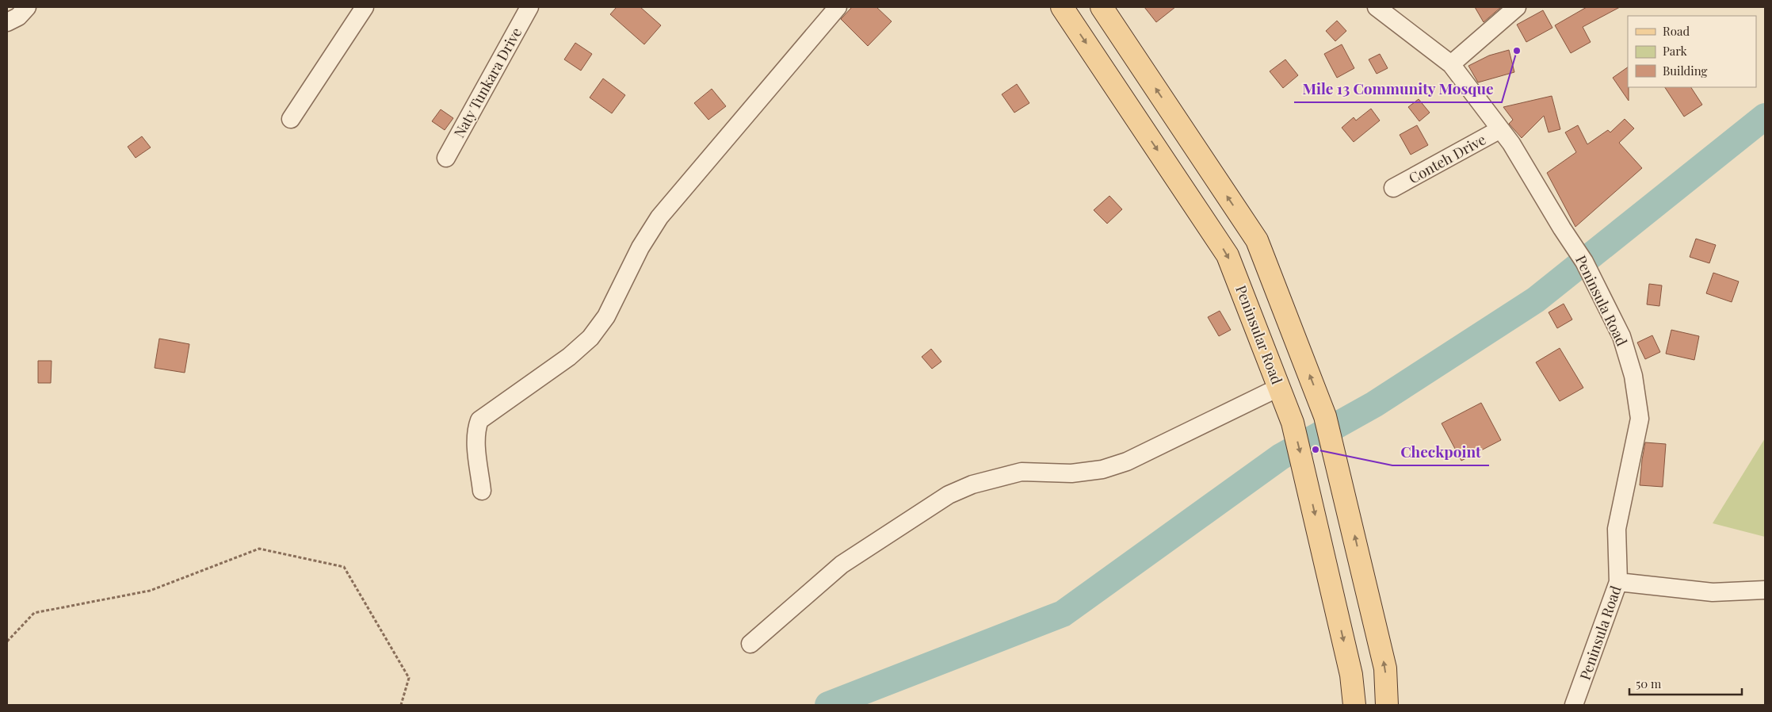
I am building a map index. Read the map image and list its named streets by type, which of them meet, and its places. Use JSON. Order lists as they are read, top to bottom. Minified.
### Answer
{"streets":{"main road":["Peninsular Road"],"street":["Naty Tunkara Drive","Conteh Drive","Peninsula Road"]},"crossings":[["Conteh Drive","Peninsula Road"]],"places":["Mile 13 Community Mosque","Checkpoint"],"legend":["Road","Park","Building"],"scale_bar":"50 m"}
